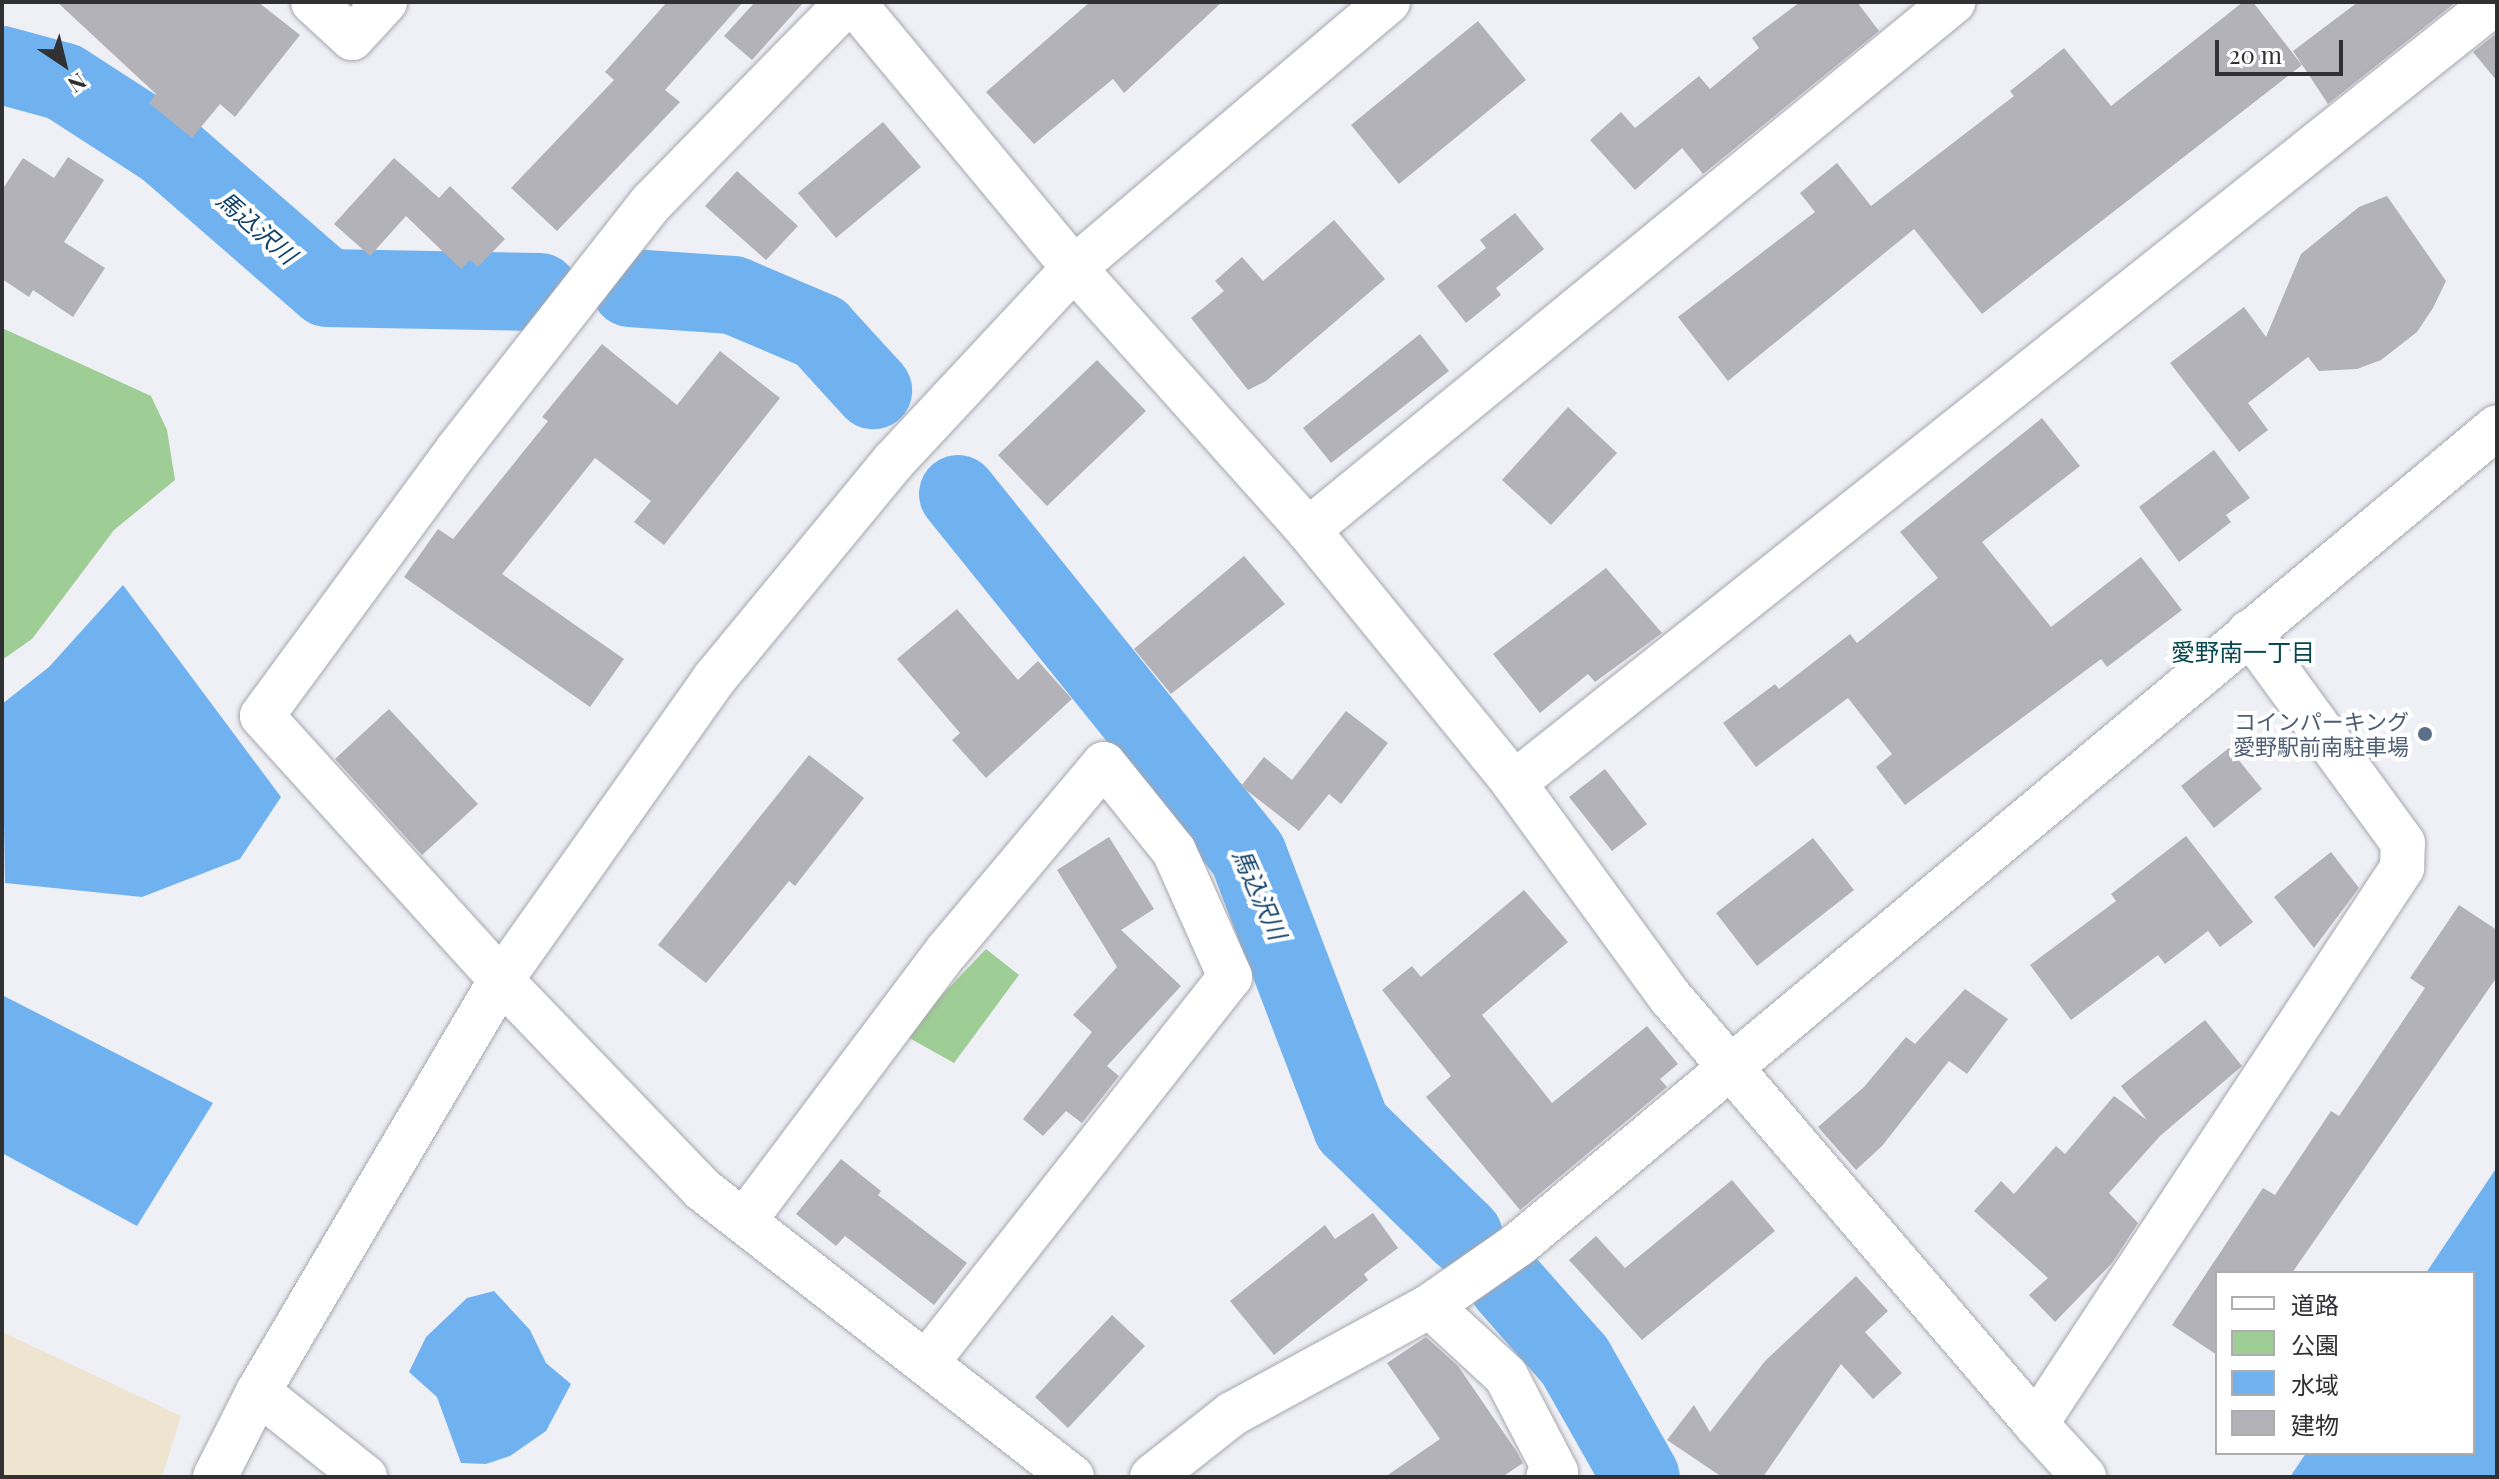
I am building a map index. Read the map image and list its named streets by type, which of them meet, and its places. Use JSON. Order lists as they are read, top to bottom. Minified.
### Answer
{"districts":["愛野南一丁目"],"water":["馬込沢川"],"places":["コインパーキング 愛野駅前南駐車場"],"legend":["道路","公園","水域","建物"],"scale_bar":"20 m","north":"bottom right"}
